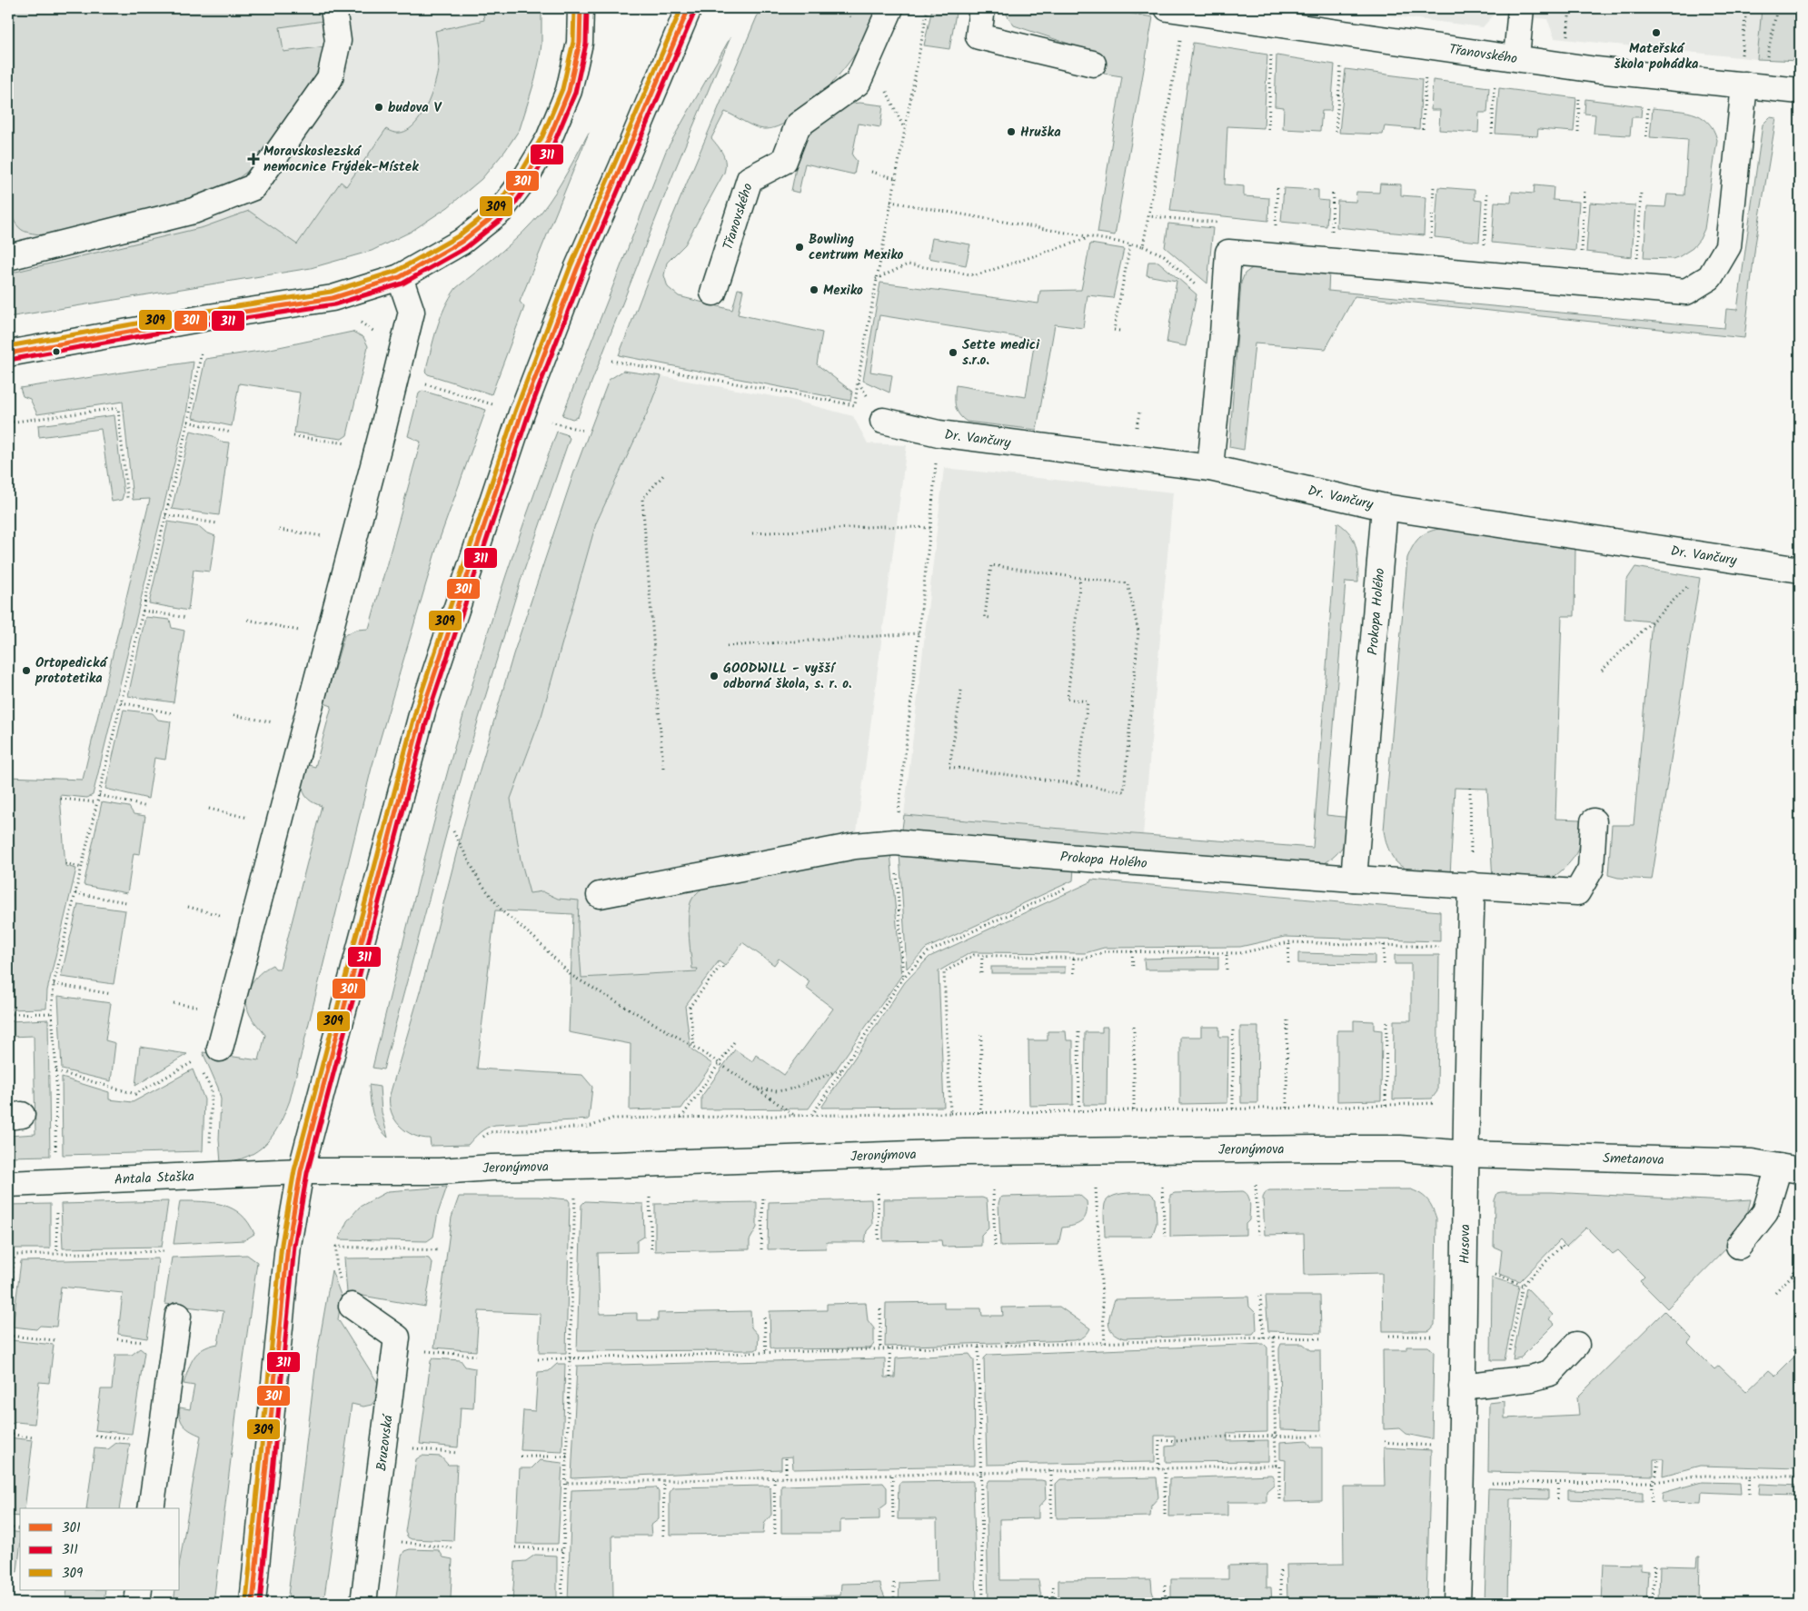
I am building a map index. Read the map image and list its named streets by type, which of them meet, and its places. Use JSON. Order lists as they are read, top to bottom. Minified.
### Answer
{"streets":{"street":["Třanovského","Dr. Vančury","Prokopa Holého","Jeronýmova","Smetanova","Antala Staška","Husova","Bruzovská"]},"crossings":[["Dr. Vančury","Prokopa Holého"],["Prokopa Holého","Husova"],["Jeronýmova","Smetanova"],["Jeronýmova","Antala Staška"],["Jeronýmova","Husova"],["Smetanova","Husova"]],"places":{"other":["Mateřská škola pohádka","budova V","Hruška","Bowling centrum Mexiko","Mexiko","Sette medici s.r.o.","Ortopedická prototetika","GOODWILL - vyšší odborná škola, s. r. o."],"health":["Moravskoslezská nemocnice Frýdek-Místek"]},"lines":["transit line 301","transit line 311","transit line 309"],"legend":["301","311","309"]}
